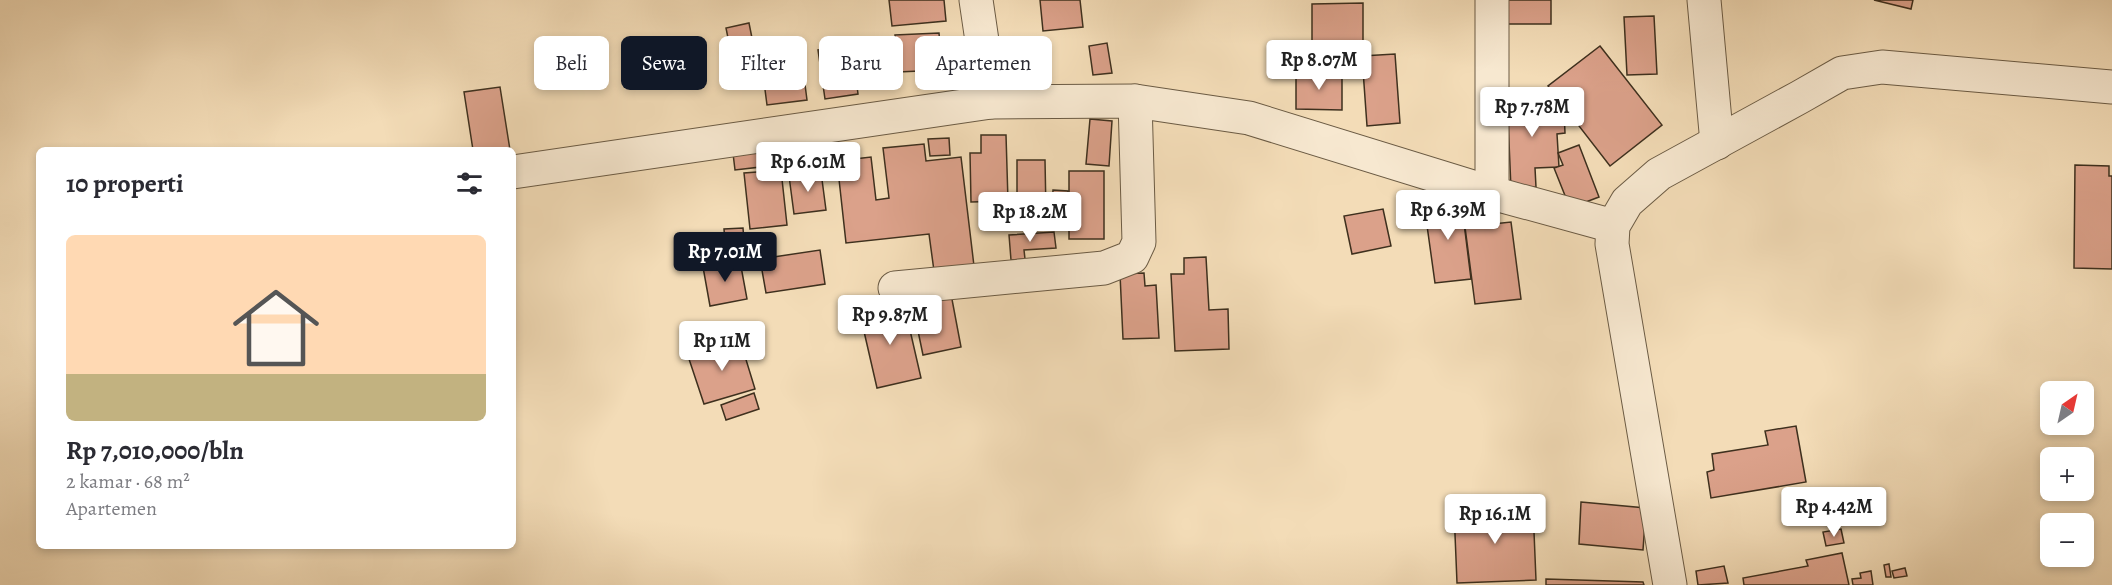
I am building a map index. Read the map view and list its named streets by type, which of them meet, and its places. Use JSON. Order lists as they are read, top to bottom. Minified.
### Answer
{"north":"top right","page":{"chip":["Beli","Sewa","Filter","Baru","Apartemen"],"price":["Rp 8.07M","Rp 7.78M","Rp 6.01M","Rp 6.39M","Rp 18.2M","Rp 7.01M","Rp 9.87M","Rp 11M","Rp 4.42M","Rp 16.1M"],"heading":"10 properti","list":[{"name":"Rp 7,010,000/bln","note":"2 kamar · 68 m² · Apartemen"}],"map_buttons":["+","−"]}}
